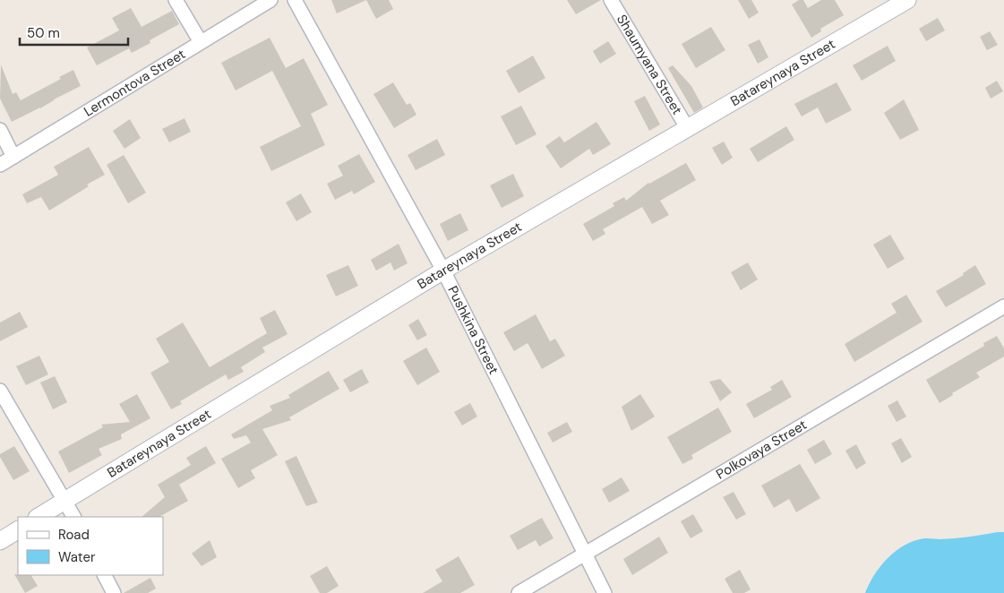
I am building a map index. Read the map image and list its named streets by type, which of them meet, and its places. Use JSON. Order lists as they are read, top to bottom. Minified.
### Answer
{"streets":{"street":["Shaumyana Street","Batareynaya Street","Lermontova Street","Pushkina Street","Polkovaya Street"]},"crossings":[["Shaumyana Street","Batareynaya Street"],["Batareynaya Street","Pushkina Street"],["Pushkina Street","Polkovaya Street"]],"legend":["Road","Water"],"scale_bar":"50 m"}
